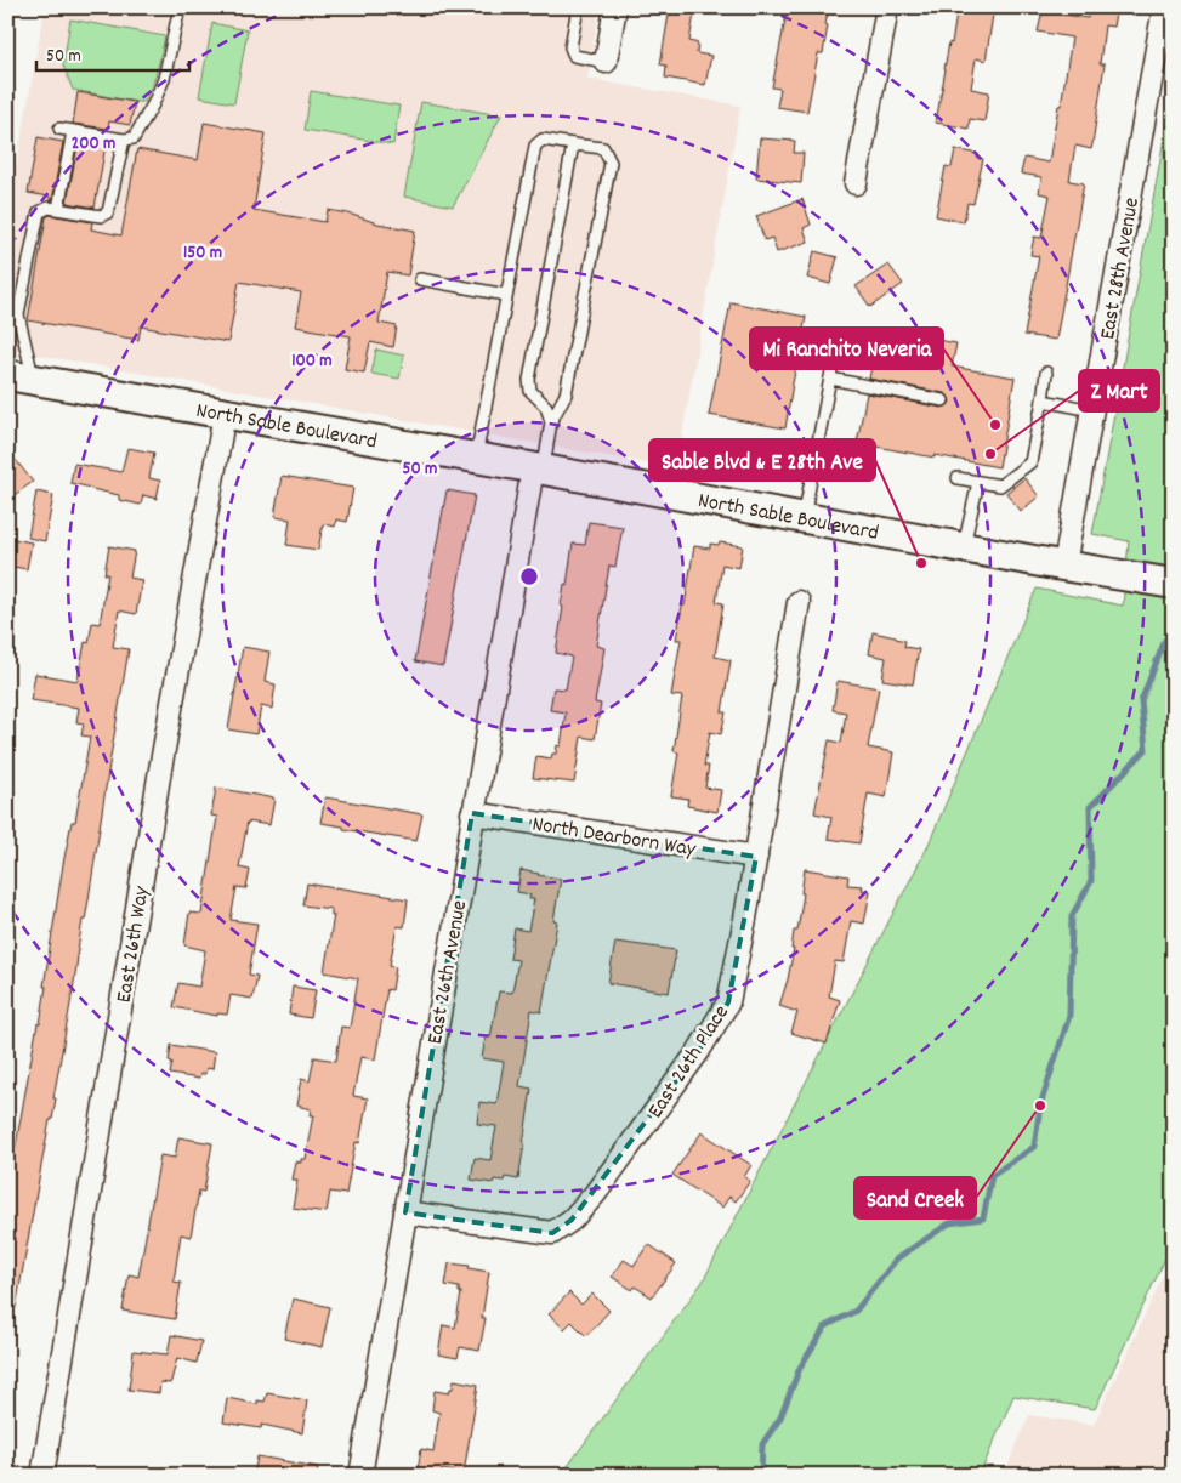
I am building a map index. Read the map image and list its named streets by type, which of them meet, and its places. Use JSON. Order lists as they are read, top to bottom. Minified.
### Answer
{"streets":{"street":["East 28th Avenue","North Sable Boulevard","North Dearborn Way","East 26th Way","East 26th Avenue","East 26th Place"]},"crossings":[["East 28th Avenue","North Sable Boulevard"],["North Sable Boulevard","East 26th Way"],["North Sable Boulevard","East 26th Avenue"],["North Dearborn Way","East 26th Avenue"],["North Dearborn Way","East 26th Place"],["East 26th Avenue","East 26th Place"]],"places":["Mi Ranchito Neveria","Z Mart","Sable Blvd & E 28th Ave","Sand Creek"],"scale_bar":"50 m","rings":["200 m","150 m","100 m","50 m"]}
